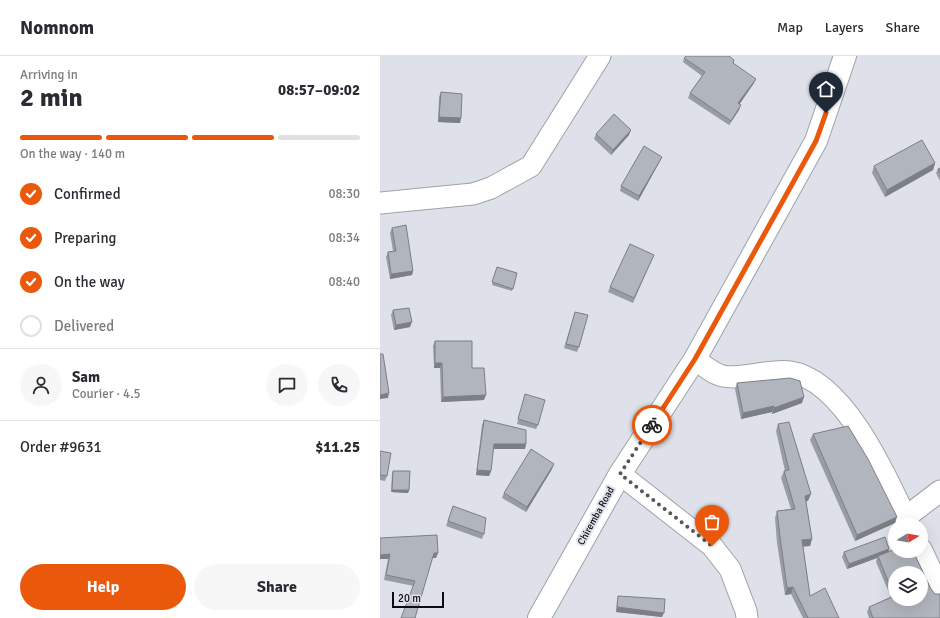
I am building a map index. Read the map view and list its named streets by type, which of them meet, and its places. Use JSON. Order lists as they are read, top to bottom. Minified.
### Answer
{"streets":{"main road":["Chiremba Road"]},"scale_bar":"20 m","north":"right","page":{"header":"Nomnom","nav":["Map","Layers","Share"],"heading":["2 min","Arriving in","08:57–09:02"],"panel":["Sam","Courier · 4.5","Order #9631","$11.25"],"bar":"On the way · 140 m","list":[["Confirmed","08:30"],["Preparing","08:34"],["On the way","08:40"],"Delivered"],"buttons":["Help","Share"],"scale":"20 m"}}
